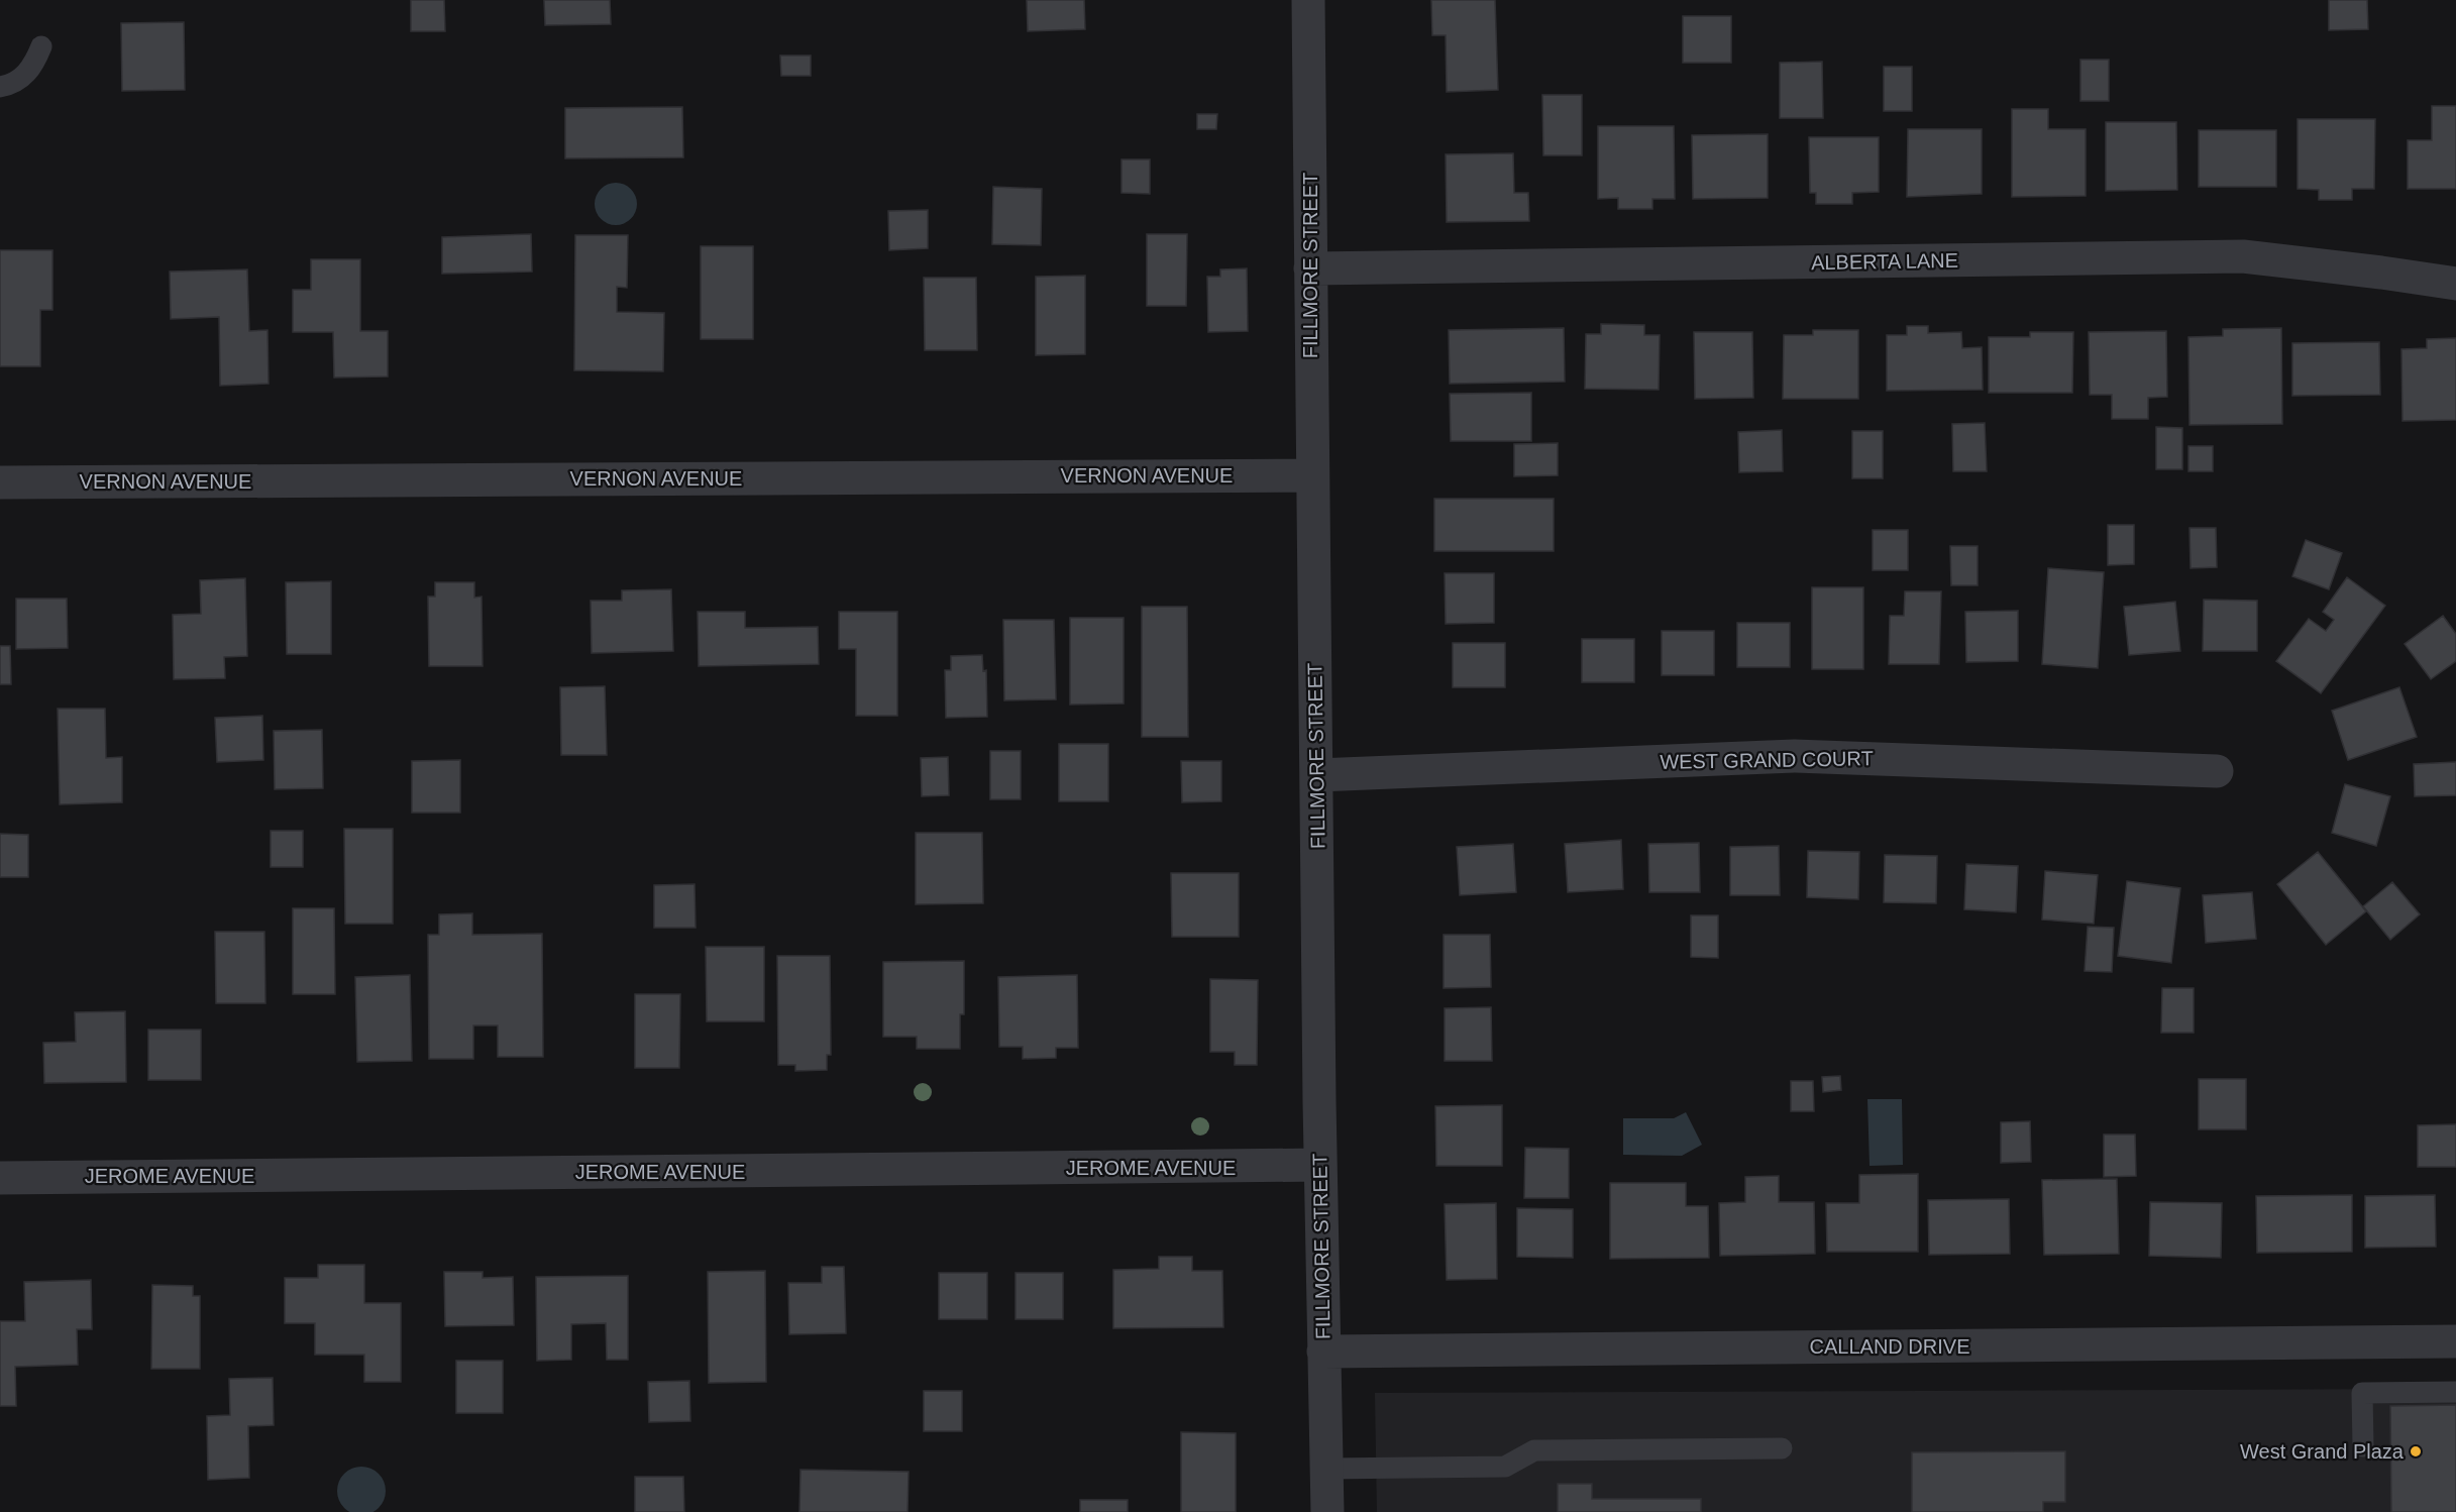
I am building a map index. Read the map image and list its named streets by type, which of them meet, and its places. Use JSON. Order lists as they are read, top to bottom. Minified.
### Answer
{"streets":{"street":["ALBERTA LANE","FILLMORE STREET","VERNON AVENUE","WEST GRAND COURT","JEROME AVENUE","CALLAND DRIVE"]},"crossings":[["ALBERTA LANE","FILLMORE STREET"],["FILLMORE STREET","VERNON AVENUE"],["FILLMORE STREET","WEST GRAND COURT"],["FILLMORE STREET","JEROME AVENUE"],["FILLMORE STREET","CALLAND DRIVE"]],"places":["West Grand Plaza"]}
